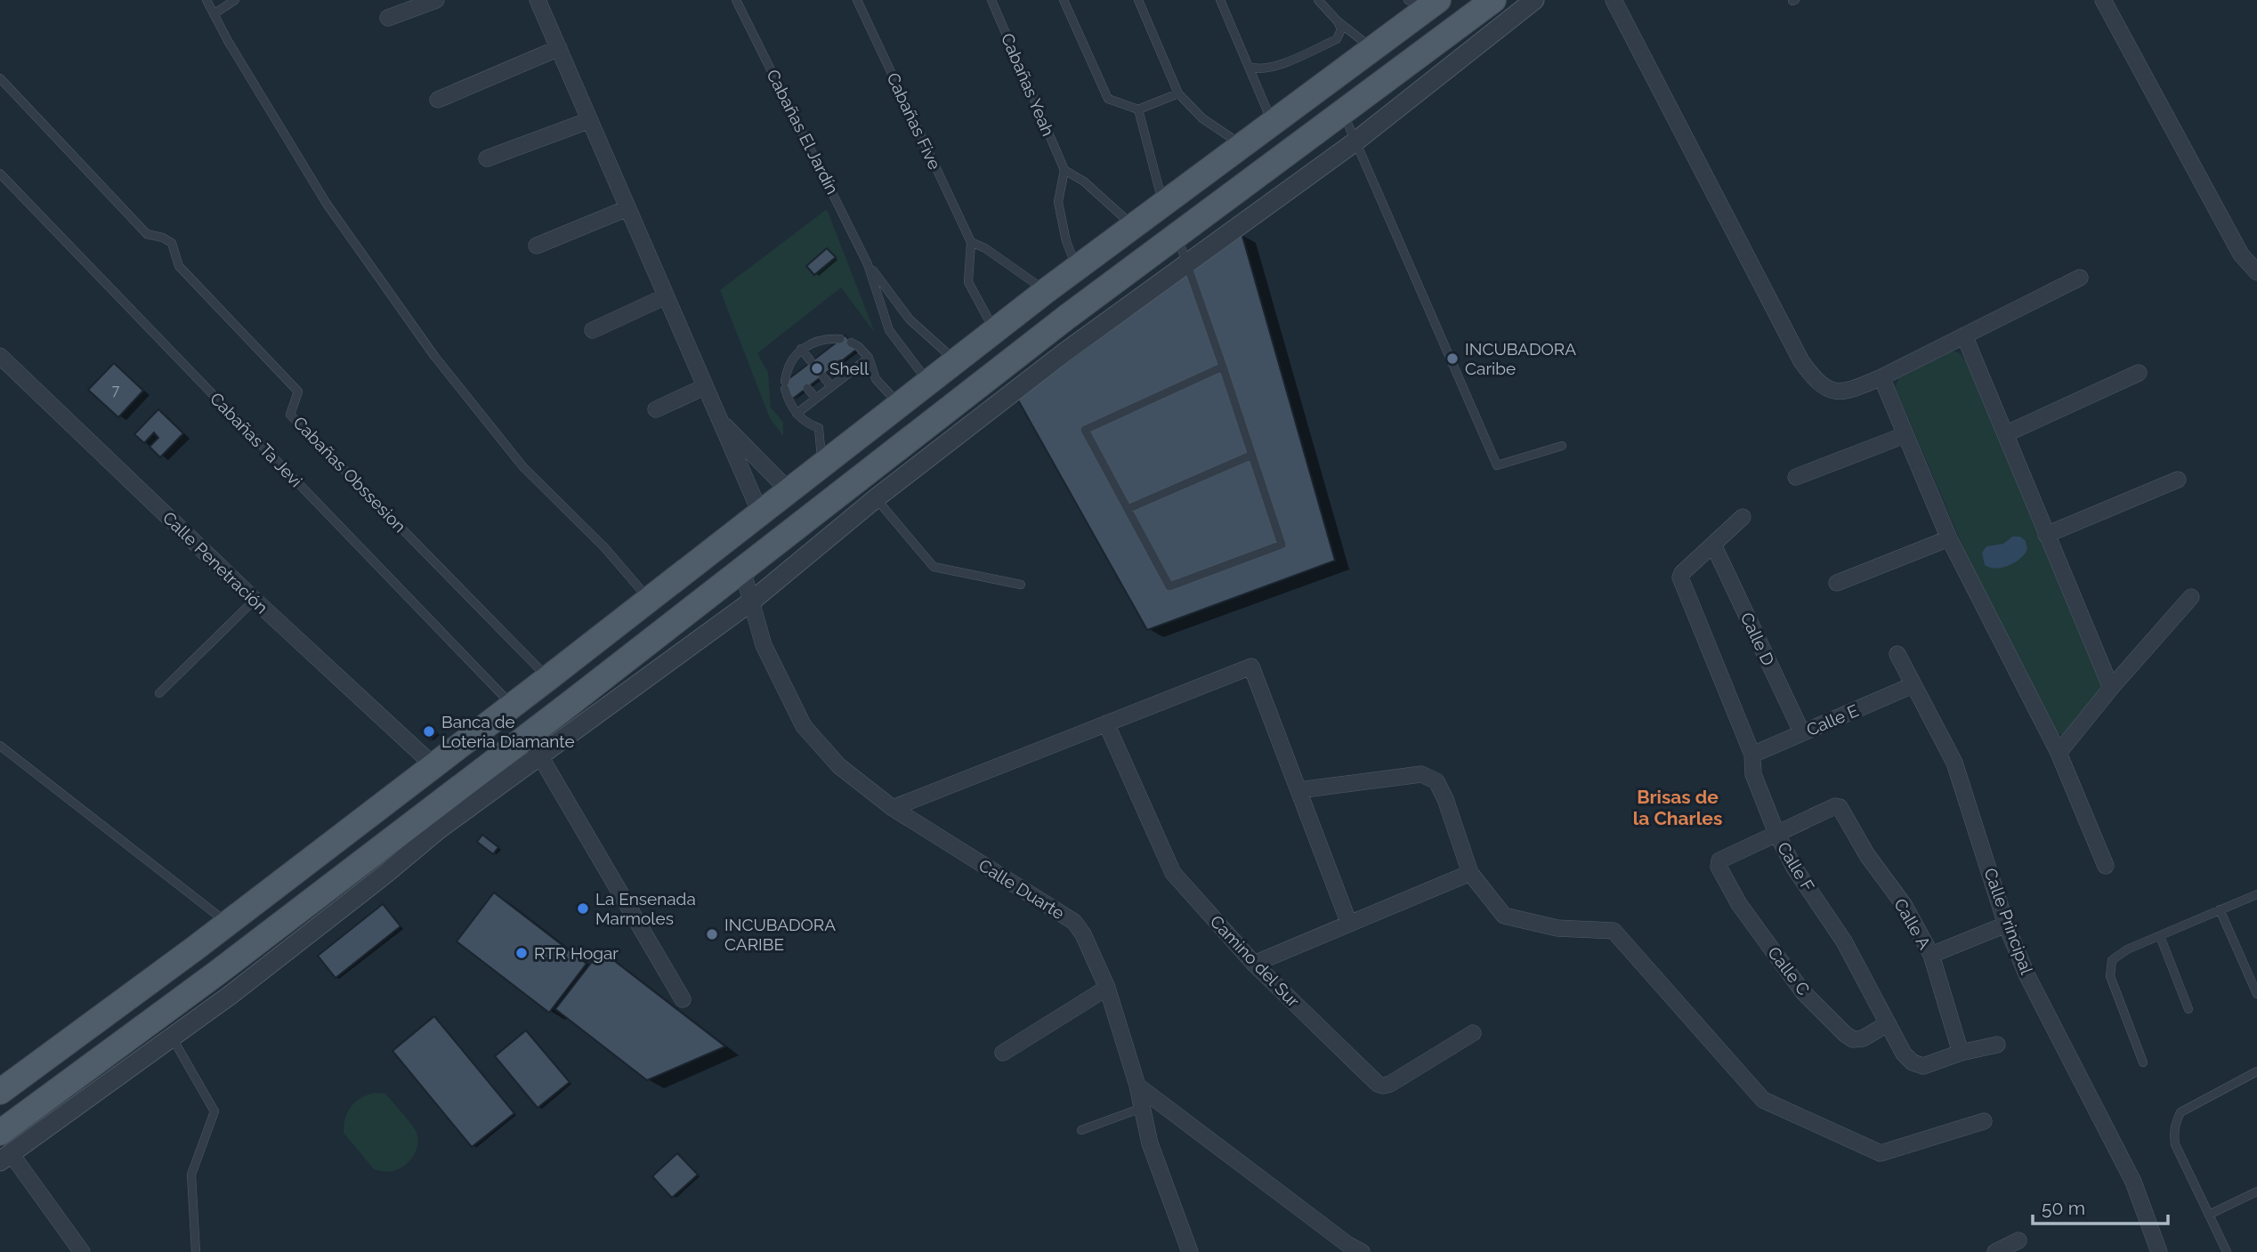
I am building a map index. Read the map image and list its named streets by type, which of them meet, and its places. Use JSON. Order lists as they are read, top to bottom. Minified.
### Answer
{"streets":{"street":["Calle Penetración","Calle D","Calle E","Calle F","Calle Duarte","Calle Principal","Calle A","Camino del Sur","Calle C"],"lane":["Cabañas Yeah","Cabañas Five","Cabañas El Jardín","Cabañas Ta Jevi","Cabañas Obssesion"]},"crossings":[["Calle D","Calle E"],["Calle D","Calle F"],["Calle E","Calle F"],["Calle E","Calle Principal"],["Calle F","Calle A"],["Calle F","Calle C"],["Calle A","Calle C"]],"districts":["Brisas de la Charles"],"places":["INCUBADORA Caribe","Shell","Banca de Loteria Diamante","La Ensenada Marmoles","INCUBADORA CARIBE","RTR Hogar"],"house_numbers":["7"],"scale_bar":"50 m"}
